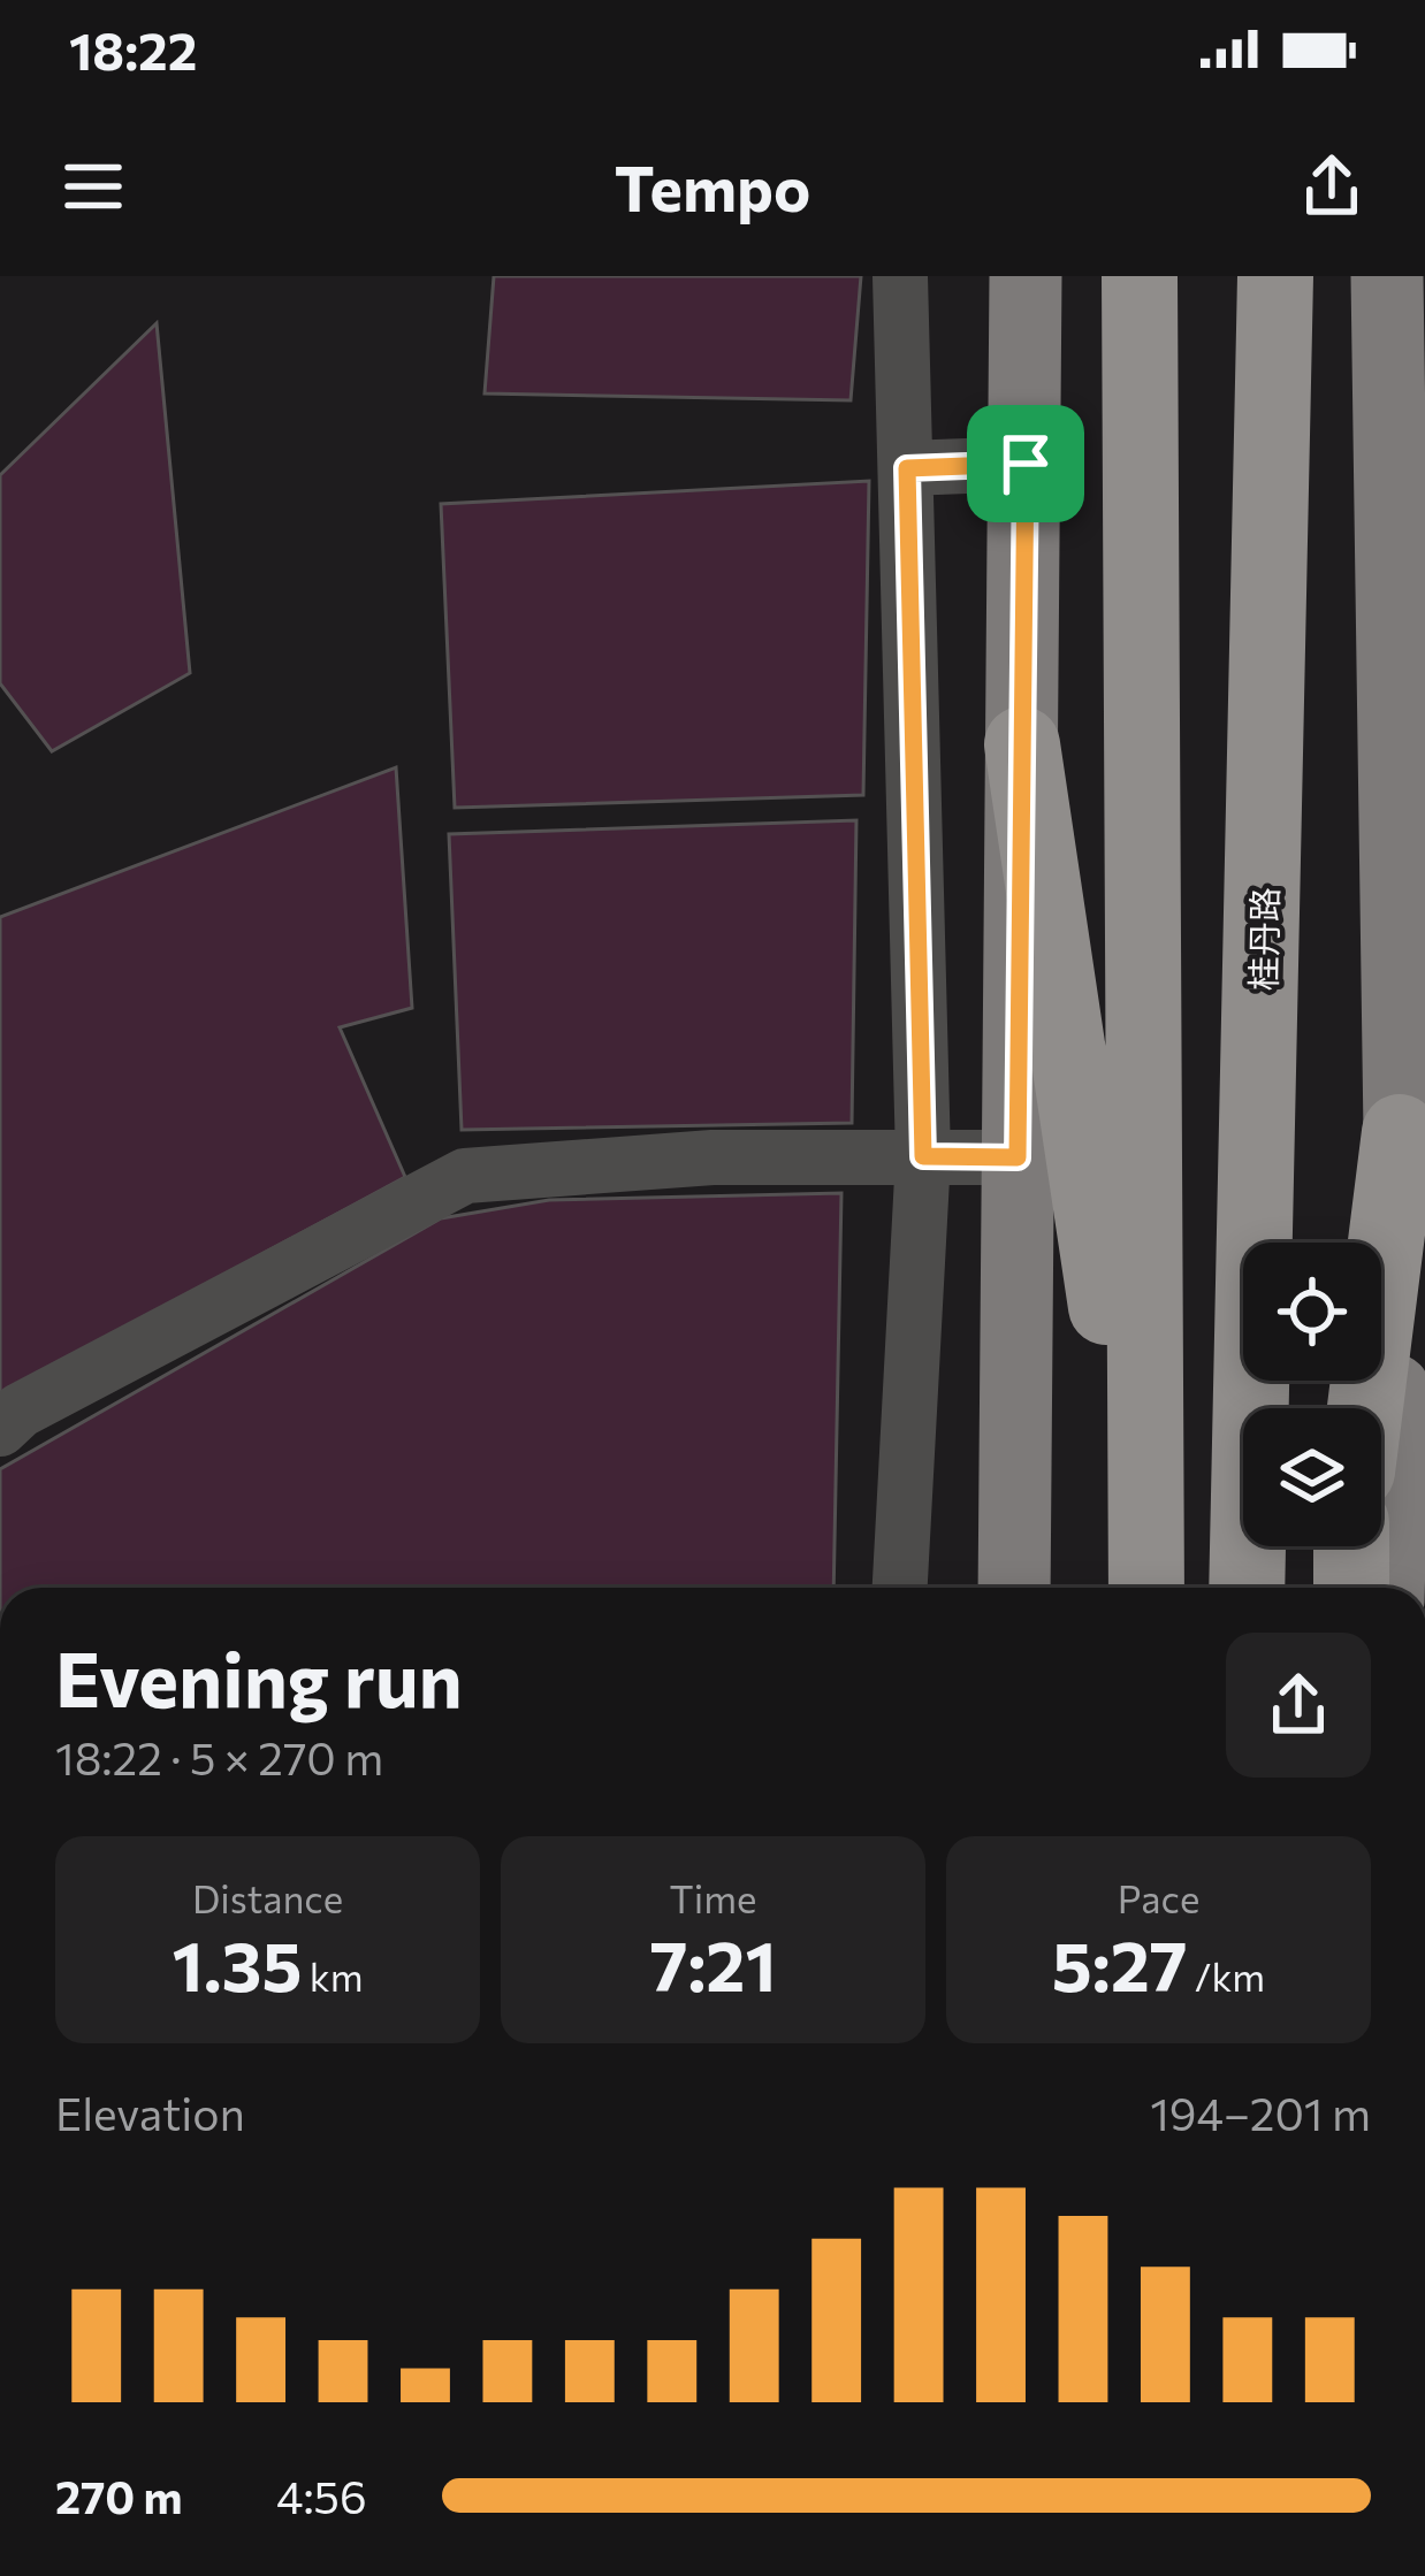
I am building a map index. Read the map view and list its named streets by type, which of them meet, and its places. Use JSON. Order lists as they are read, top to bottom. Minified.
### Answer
{"streets":{"highway":["桂丹路"]},"page":{"status":"18:22","header":"Tempo","heading":["Evening run","18:22 · 5 × 270 m"],"stats":[["Distance","1.35 km"],["Time","7:21"],["Pace","5:27 /km"]],"chart":["Elevation","194–201 m"],"list":[{"name":"270 m","note":"4:56"}]}}
